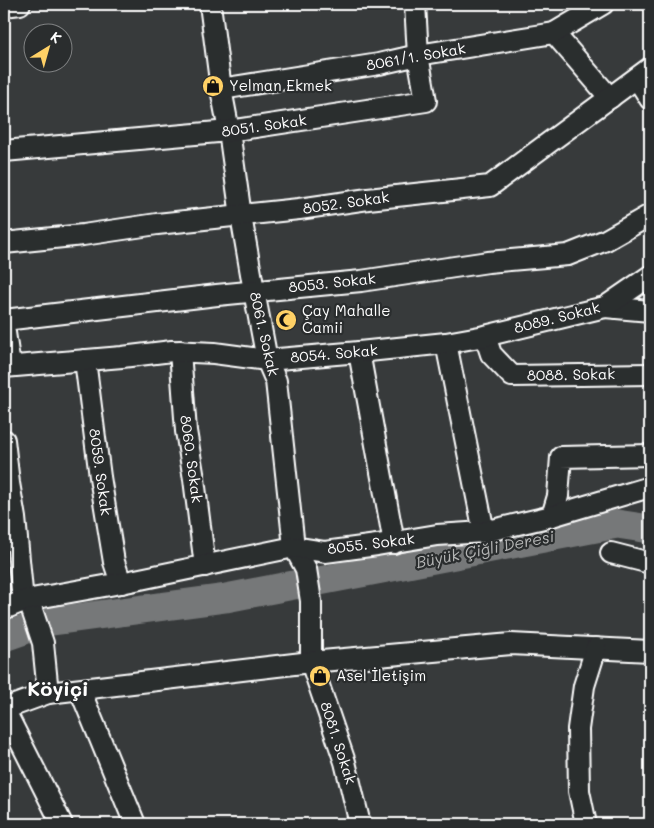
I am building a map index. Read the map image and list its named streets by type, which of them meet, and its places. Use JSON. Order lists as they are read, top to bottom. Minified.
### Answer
{"streets":{"street":["8061/1. Sokak","8051. Sokak","8052. Sokak","8053. Sokak","8089. Sokak","8061. Sokak","8054. Sokak","8088. Sokak","8060. Sokak","8059. Sokak","8055. Sokak","8081. Sokak"]},"crossings":[["8061/1. Sokak","8051. Sokak"],["8061/1. Sokak","8061. Sokak"],["8051. Sokak","8061. Sokak"],["8052. Sokak","8061. Sokak"],["8053. Sokak","8061. Sokak"],["8089. Sokak","8054. Sokak"],["8089. Sokak","8088. Sokak"],["8061. Sokak","8054. Sokak"],["8061. Sokak","8055. Sokak"],["8061. Sokak","8081. Sokak"],["8054. Sokak","8088. Sokak"],["8054. Sokak","8060. Sokak"],["8054. Sokak","8059. Sokak"],["8060. Sokak","8055. Sokak"],["8059. Sokak","8055. Sokak"]],"districts":["Köyiçi"],"water":["Büyük Çiğli Deresi"],"places":{"shop":["Yelman Ekmek","Asel İletişim"],"mosque":["Çay Mahalle Camii"]},"north":"top right"}
